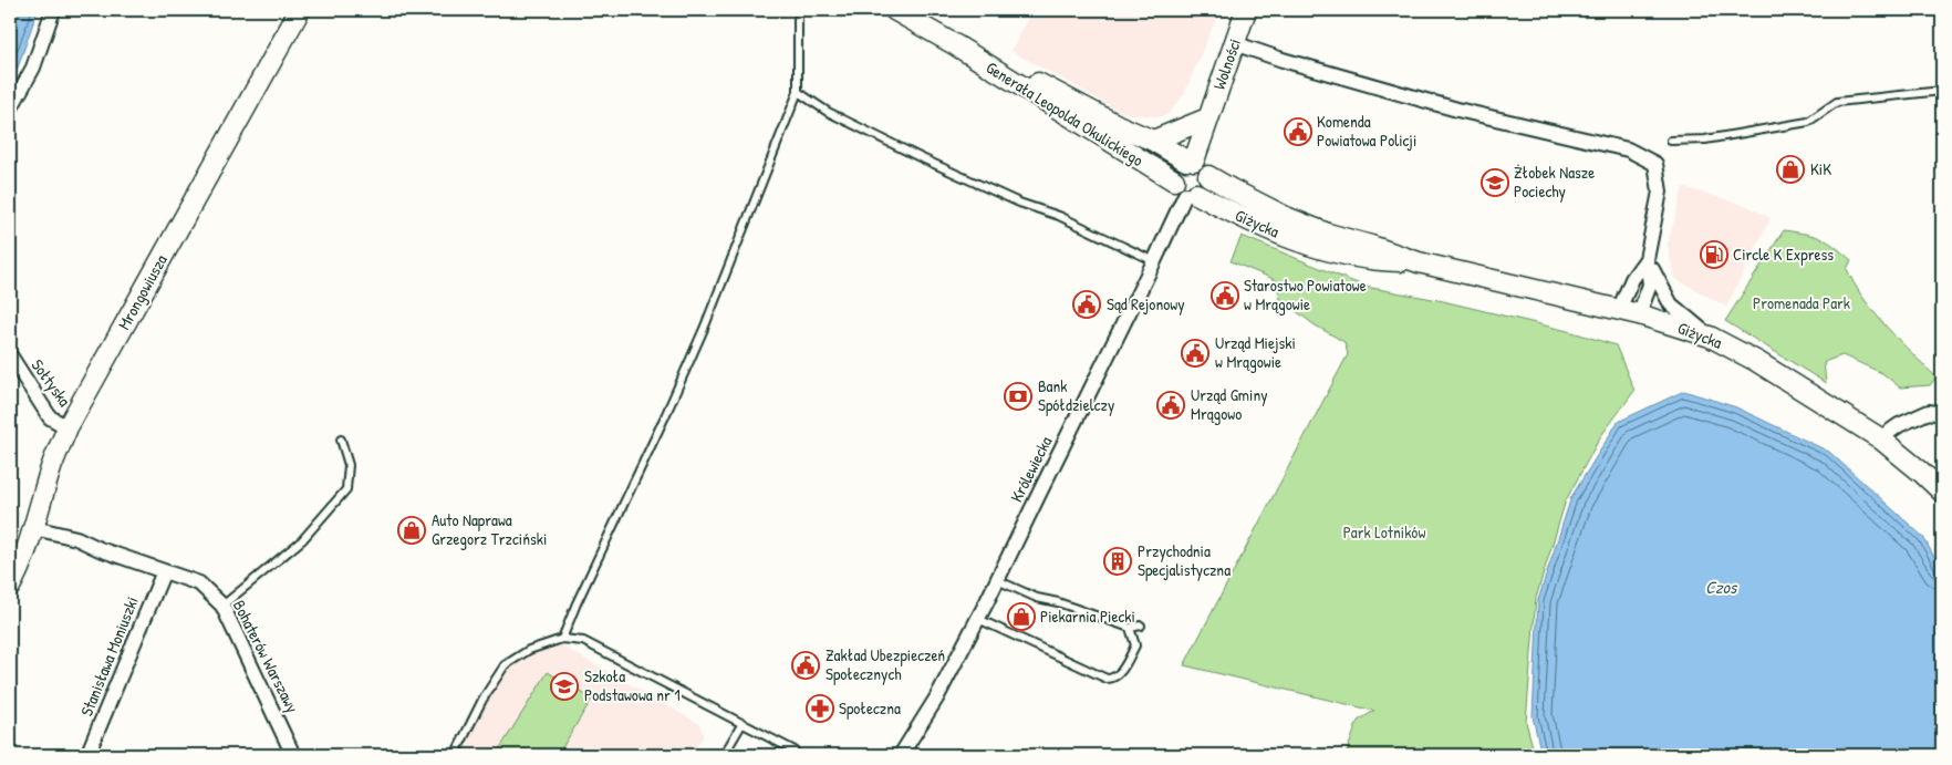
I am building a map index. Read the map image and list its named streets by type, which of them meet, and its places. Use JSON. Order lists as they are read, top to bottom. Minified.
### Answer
{"streets":{"street":["Wolności","Generała Leopolda Okulickiego","Giżycka","Mrongowiusza","Sołtyska","Królewiecka","Stanisława Moniuszki","Bohaterów Warszawy"]},"crossings":[["Wolności","Generała Leopolda Okulickiego"],["Wolności","Giżycka"],["Wolności","Królewiecka"],["Generała Leopolda Okulickiego","Giżycka"],["Generała Leopolda Okulickiego","Królewiecka"],["Giżycka","Królewiecka"],["Mrongowiusza","Sołtyska"],["Mrongowiusza","Bohaterów Warszawy"],["Stanisława Moniuszki","Bohaterów Warszawy"]],"water":["Czos"],"parks":["Promenada Park","Park Lotników"],"places":{"public building":["Komenda Powiatowa Policji","Starostwo Powiatowe w Mrągowie","Sąd Rejonowy","Urząd Miejski w Mrągowie","Urząd Gminy Mrągowo","Zakład Ubezpieczeń Społecznych"],"shop":["KiK","Auto Naprawa Grzegorz Trzciński","Piekarnia Piecki"],"school or university":["Żłobek Nasze Pociechy","Szkoła Podstawowa nr 1"],"fuel station":["Circle K Express"],"bank":["Bank Spółdzielczy"],"building":["Przychodnia Specjalistyczna"],"pharmacy":["Społeczna"]}}
